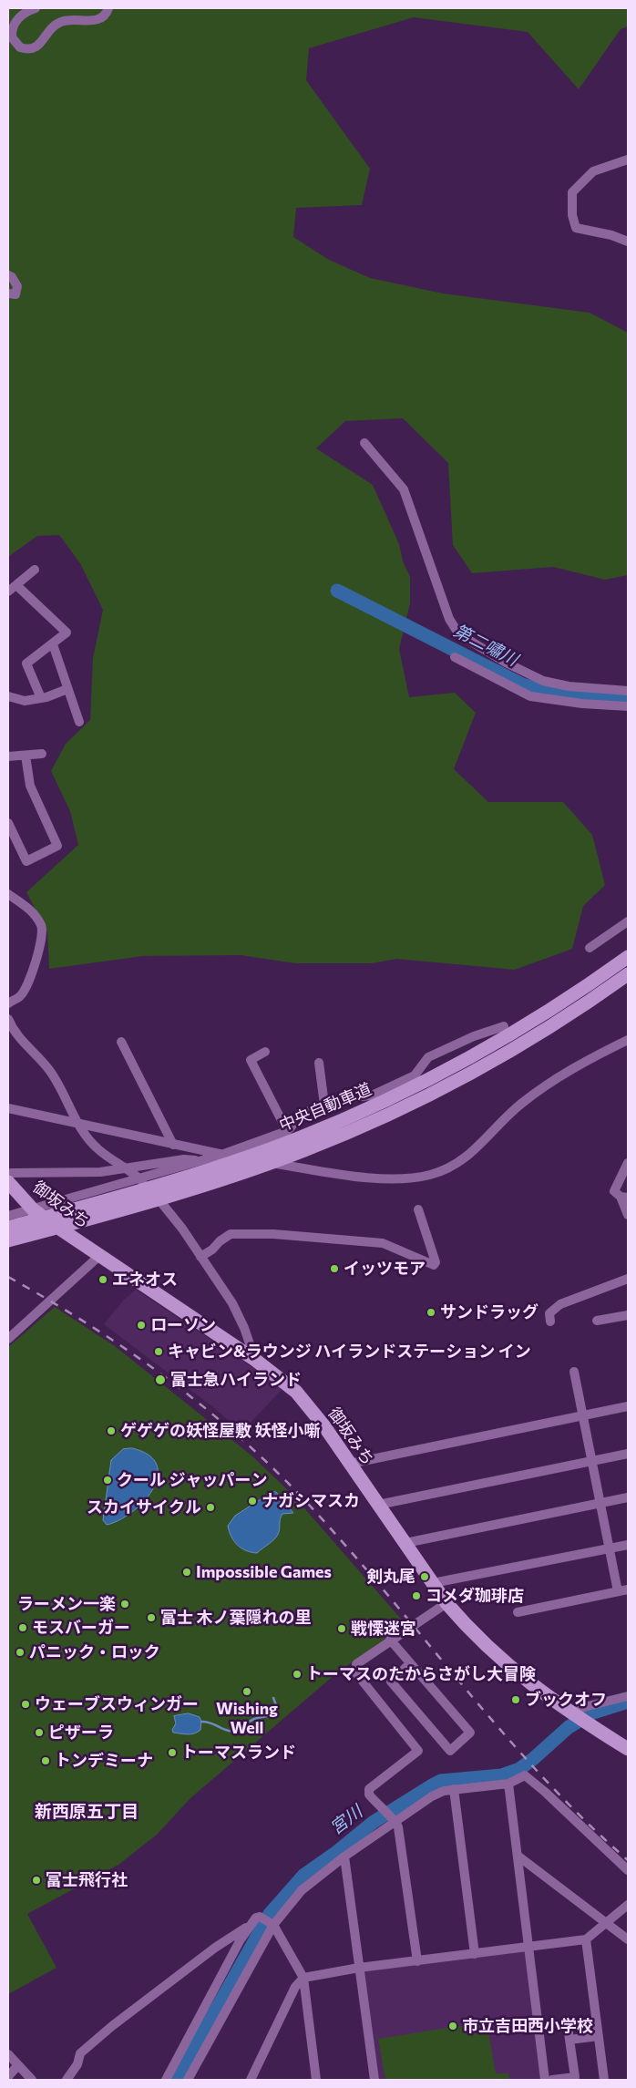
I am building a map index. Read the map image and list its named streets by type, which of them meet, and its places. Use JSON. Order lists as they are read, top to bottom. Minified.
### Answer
{"streets":{"highway":["中央自動車道","御坂みち"]},"districts":["新西原五丁目"],"water":["第二嘯川","宮川"],"places":["イッツモア","エネオス","サンドラッグ","ローソン","キャビン&ラウンジ ハイランドステーション イン","富士急ハイランド","ゲゲゲの妖怪屋敷 妖怪小噺","クール ジャッパーン","ナガシマスカ","スカイサイクル","Impossible Games","剣丸尾","コメダ珈琲店","ラーメン一楽","富士 木ノ葉隠れの里","モスバーガー","戦慄迷宮","パニック・ロック","トーマスのたからさがし大冒険","Wishing Well","ブックオフ","ウェーブスウィンガー","ピザーラ","トーマスランド","トンデミーナ","富士飛行社","市立吉田西小学校"]}
